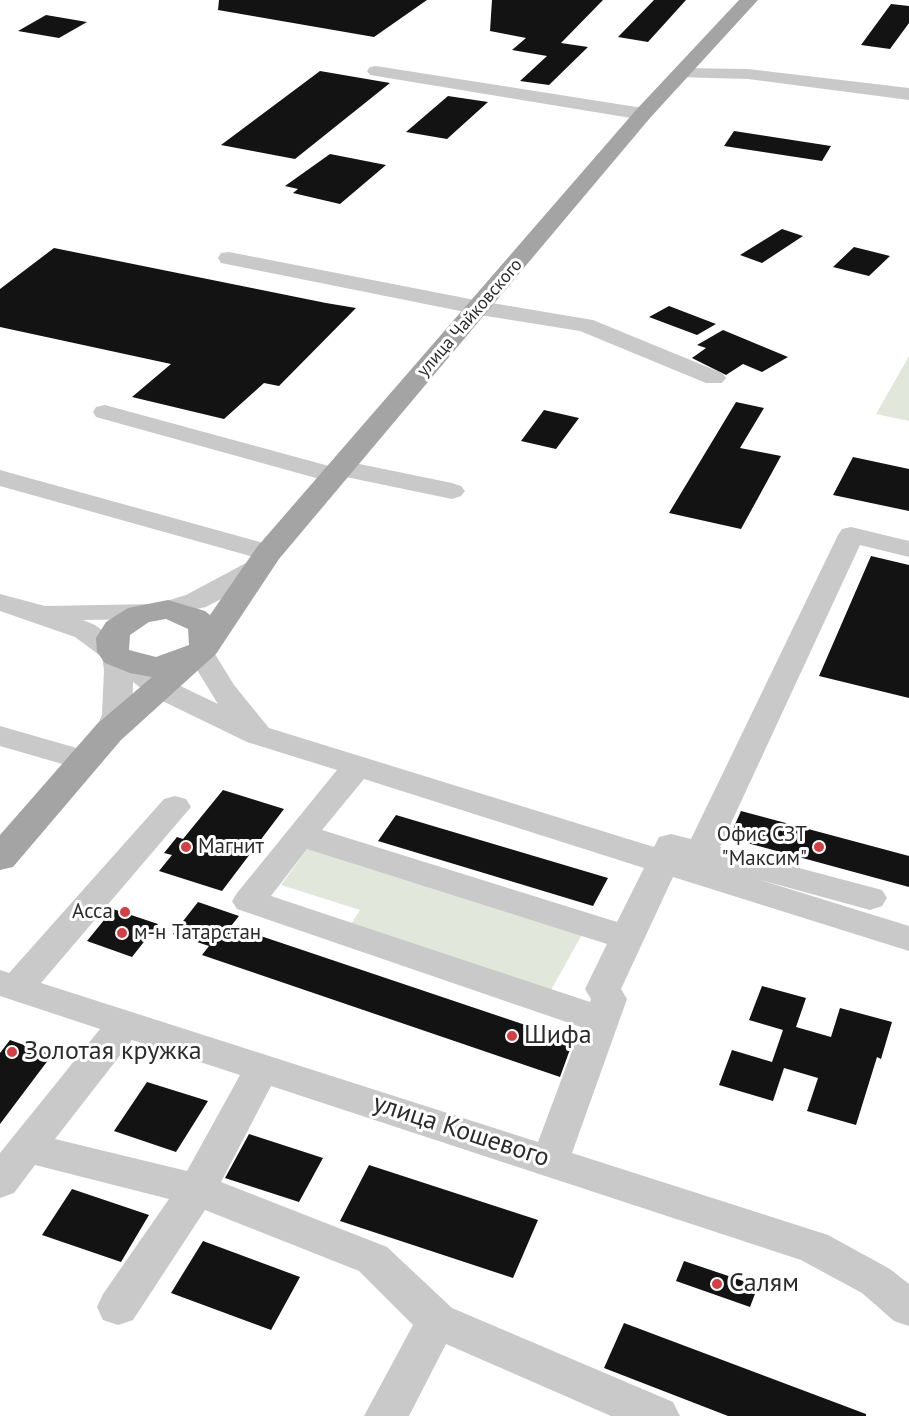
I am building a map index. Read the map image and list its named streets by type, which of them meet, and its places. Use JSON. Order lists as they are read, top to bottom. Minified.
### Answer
{"streets":{"main road":["улица Чайковского"],"street":["улица Кошевого"]},"places":["Магнит","Офис СЗТ \"Максим\"","Acca","м-н Татарстан","Шифа","Золотая кружка","Салям"]}
